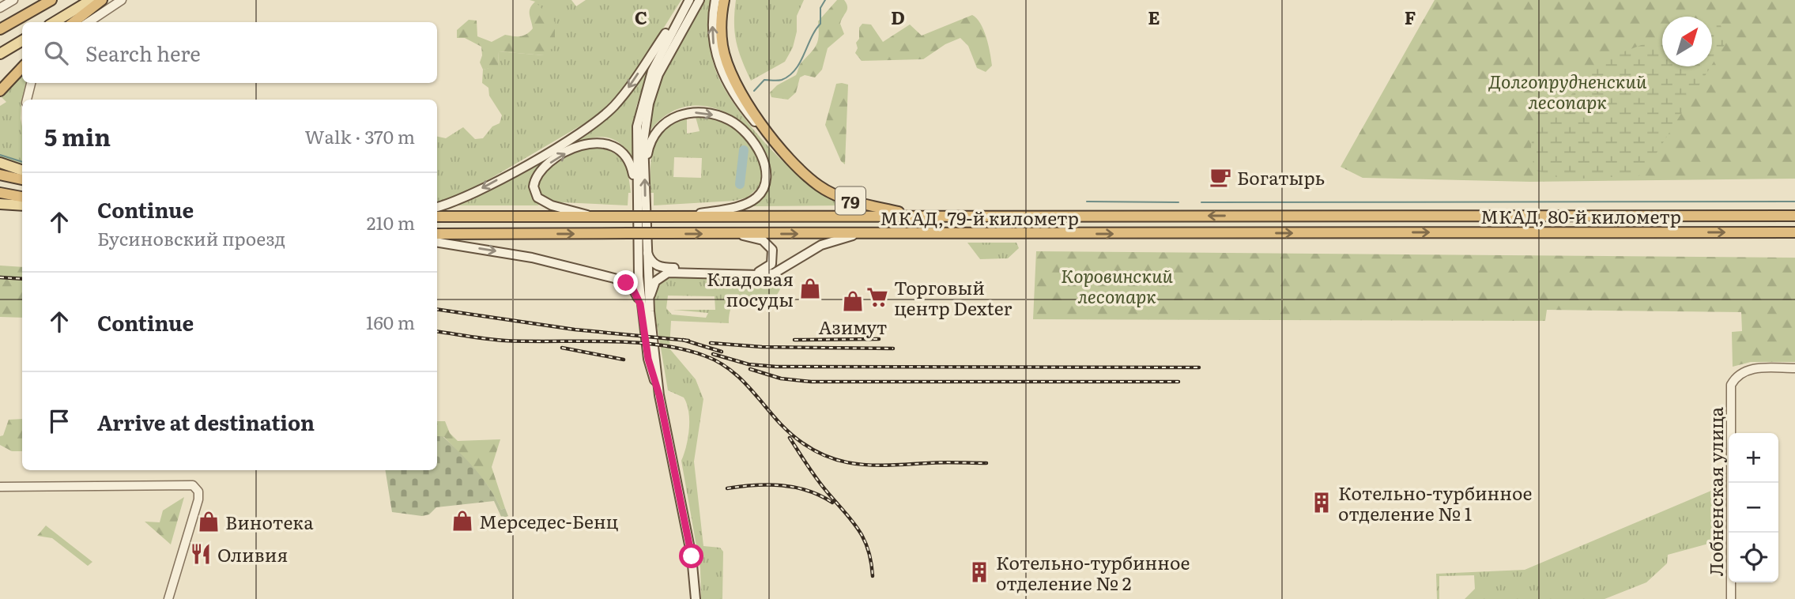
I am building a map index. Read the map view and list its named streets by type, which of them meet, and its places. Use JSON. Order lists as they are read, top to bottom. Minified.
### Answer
{"streets":{"highway":["79","МКАД, 80-й километр","МКАД, 79-й километр"],"street":["Лобненская улица"]},"crossings":[["79","МКАД, 79-й километр"],["МКАД, 80-й километр","МКАД, 79-й километр"]],"parks":["Долгопрудненский лесопарк","Коровинский лесопарк"],"places":{"cafe":["Богатырь"],"shop":["Кладовая посуды","Азимут","Мерседес-Бенц","Винотека"],"supermarket":["Торговый центр Dexter"],"building":["Котельно-турбинное отделение № 1","Котельно-турбинное отделение № 2"],"restaurant":["Оливия"]},"north":"top right","page":{"search":"Search here","heading":["5 min","Walk · 370 m"],"list":[["Continue","Бусиновский проезд","210 m"],["Continue","160 m"],"Arrive at destination"],"map_buttons":["+","−"]},"grid":{"columns":["C","D","E","F"]}}
